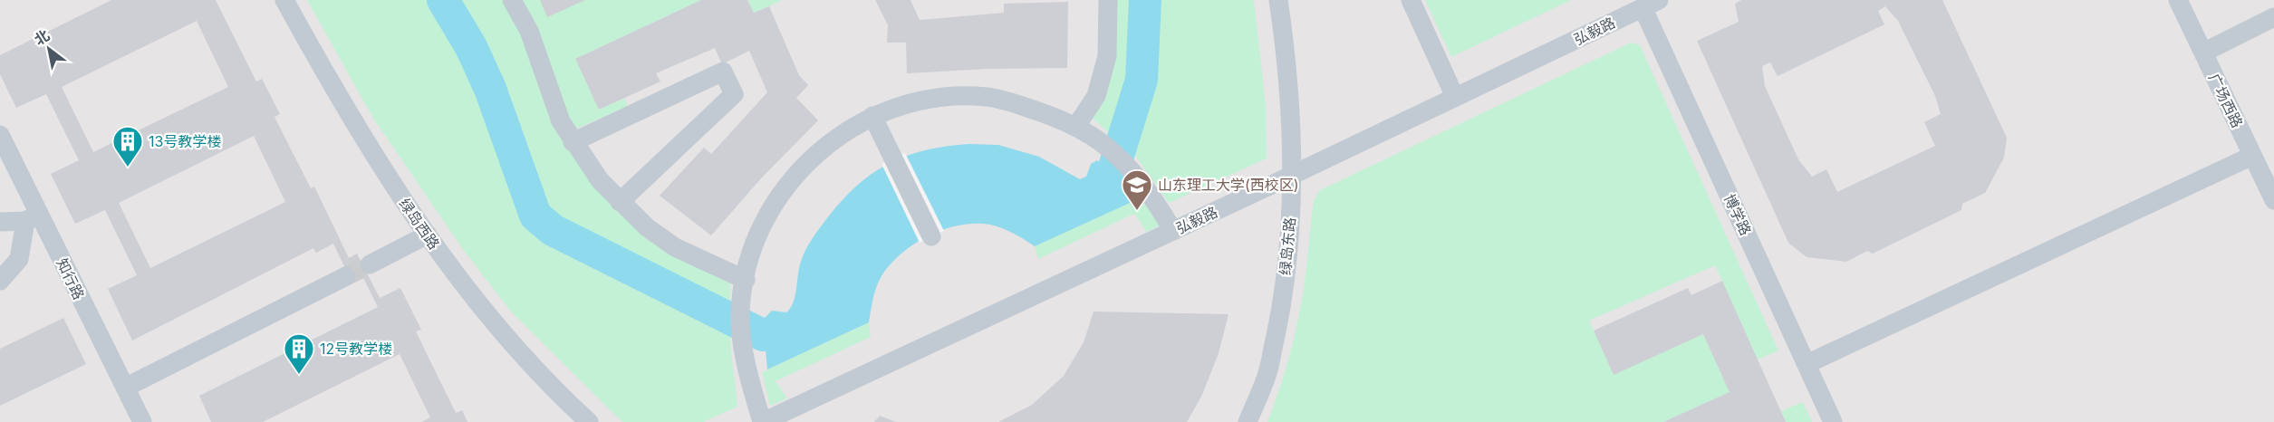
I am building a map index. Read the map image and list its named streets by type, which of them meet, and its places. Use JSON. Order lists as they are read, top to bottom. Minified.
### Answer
{"streets":{"street":["弘毅路","广场西路","博学路","绿岛西路","绿岛东路","知行路"]},"crossings":[["弘毅路","博学路"],["弘毅路","绿岛东路"]],"places":{"building":["13号教学楼","12号教学楼"],"school or university":["山东理工大学(西校区)"]},"north":"top left"}
